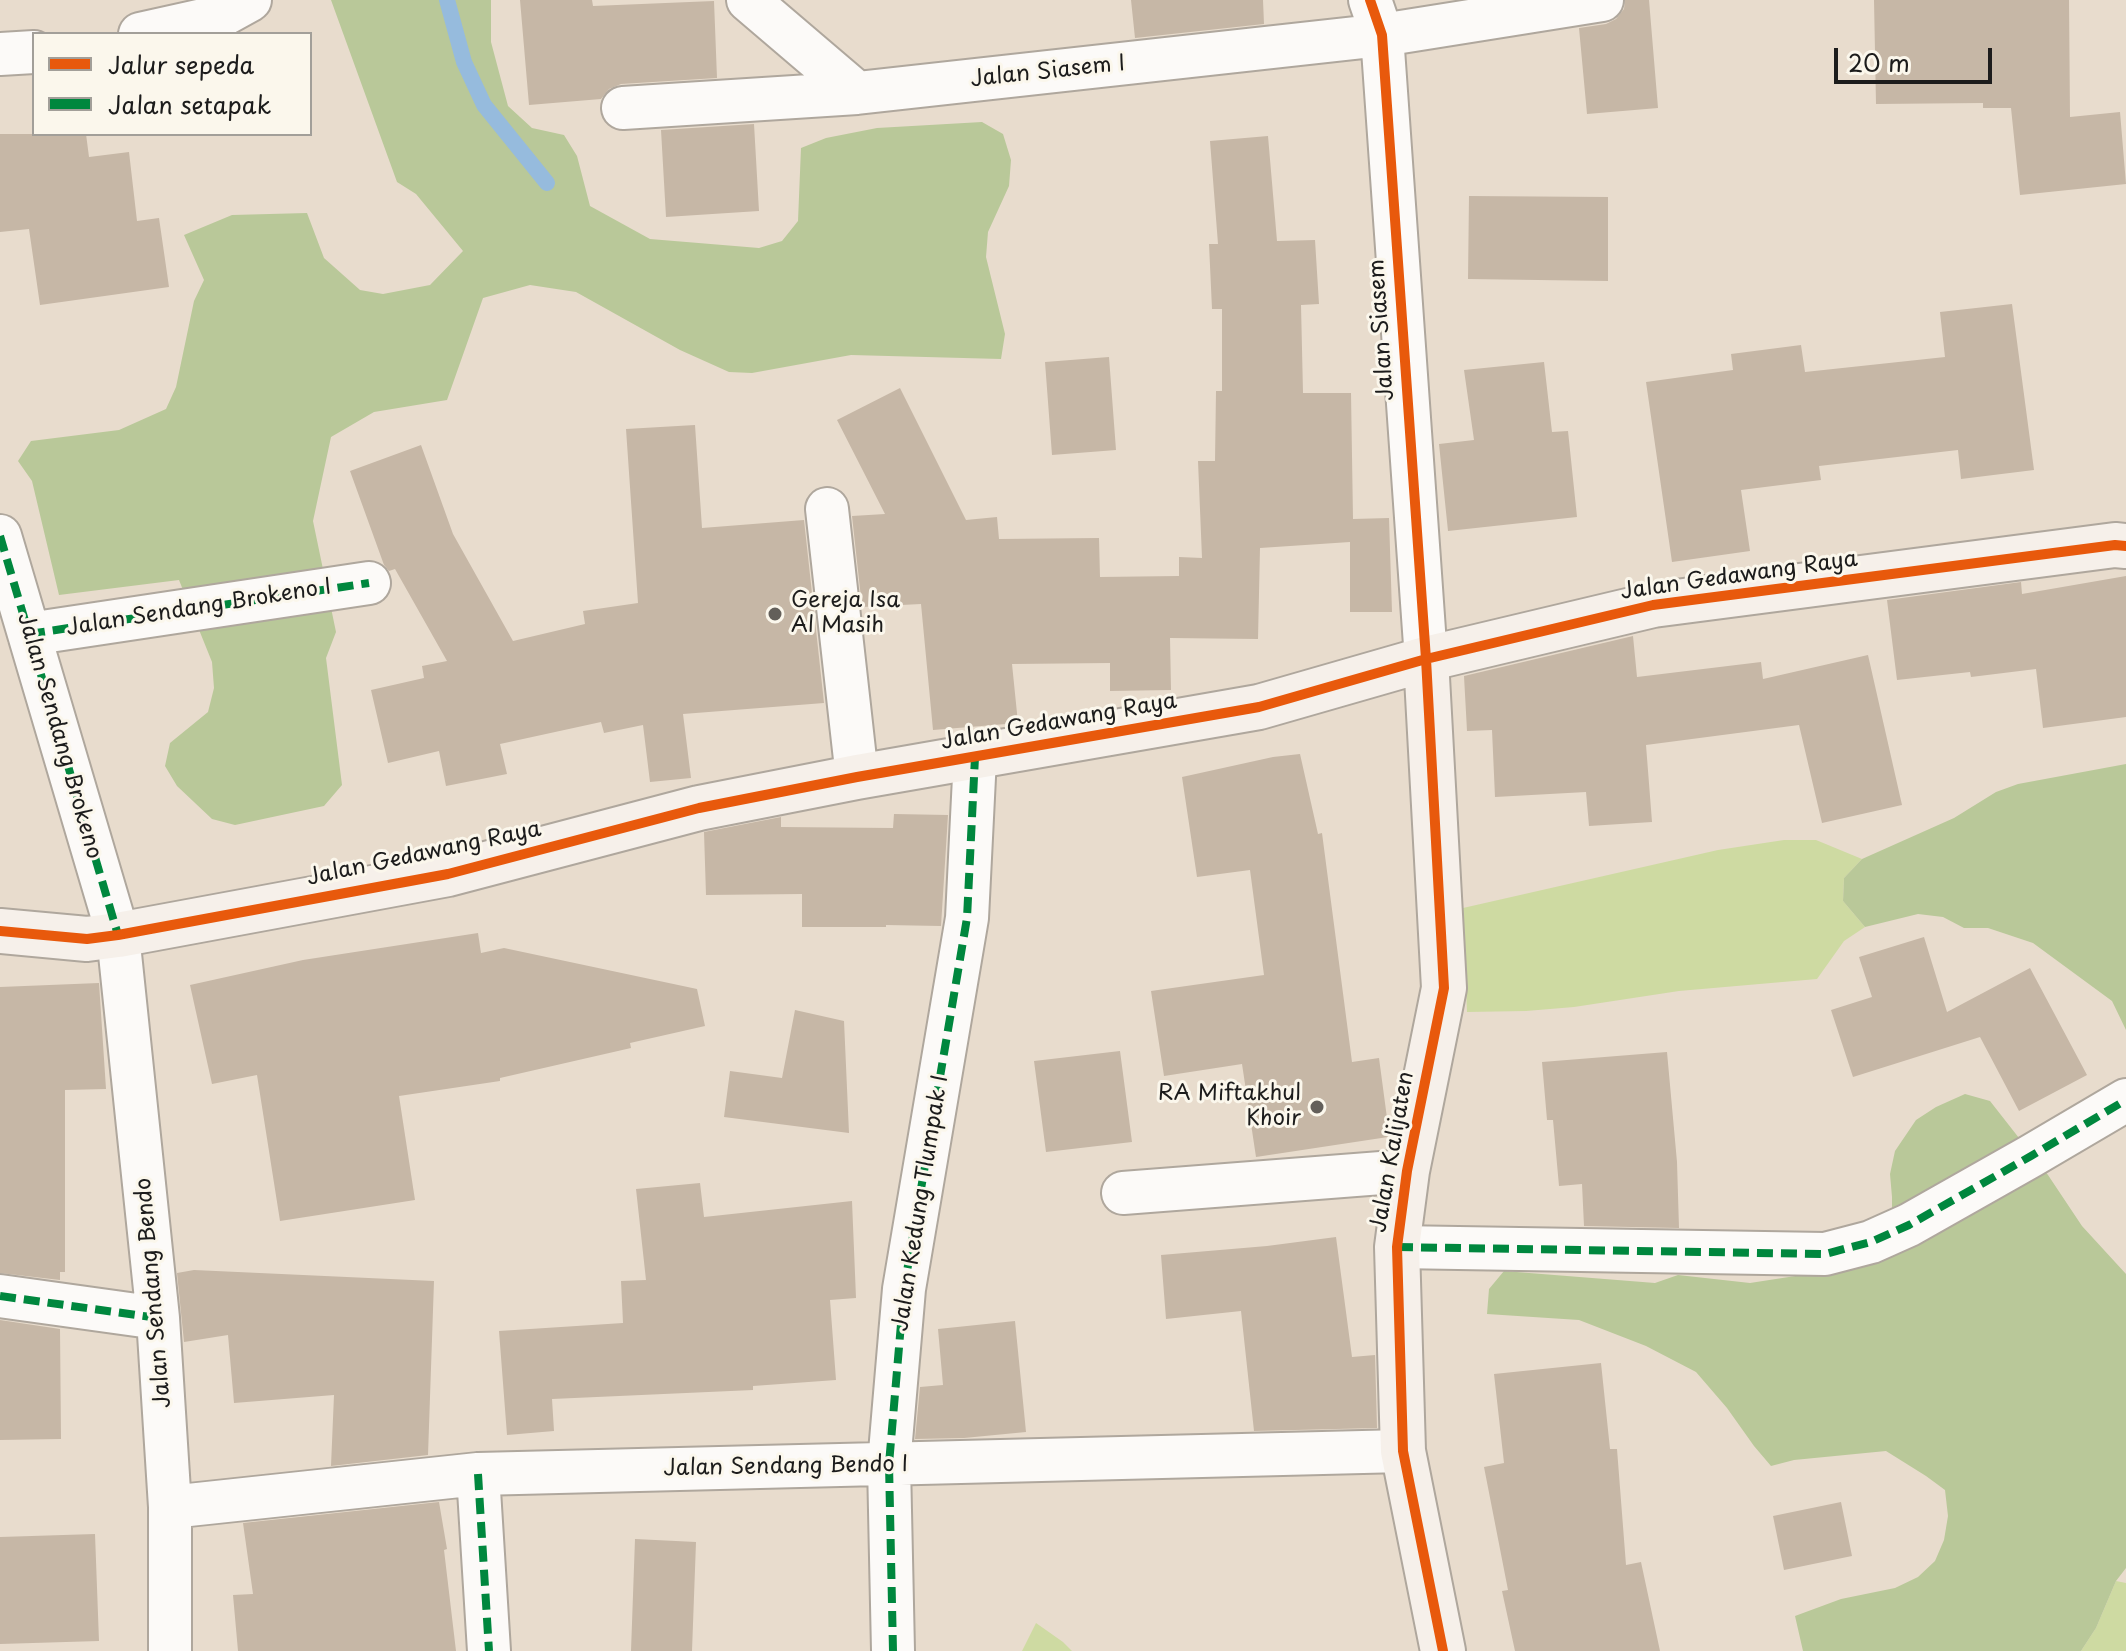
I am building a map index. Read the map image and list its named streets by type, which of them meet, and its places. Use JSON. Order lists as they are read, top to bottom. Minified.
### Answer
{"streets":{"street":["Jalan Siasem I","Jalan Siasem","Jalan Gedawang Raya","Jalan Sendang Brokeno I","Jalan Sendang Brokeno","Jalan Kalijaten","Jalan Kedung Tlumpak I","Jalan Sendang Bendo","Jalan Sendang Bendo I"]},"crossings":[["Jalan Siasem I","Jalan Siasem"],["Jalan Siasem","Jalan Gedawang Raya"],["Jalan Siasem","Jalan Kalijaten"],["Jalan Gedawang Raya","Jalan Sendang Brokeno"],["Jalan Gedawang Raya","Jalan Kalijaten"],["Jalan Gedawang Raya","Jalan Kedung Tlumpak I"],["Jalan Gedawang Raya","Jalan Sendang Bendo"],["Jalan Sendang Brokeno I","Jalan Sendang Brokeno"],["Jalan Sendang Brokeno","Jalan Sendang Bendo"],["Jalan Kalijaten","Jalan Sendang Bendo I"],["Jalan Kedung Tlumpak I","Jalan Sendang Bendo I"],["Jalan Sendang Bendo","Jalan Sendang Bendo I"]],"places":["Gereja Isa Al Masih","RA Miftakhul Khoir"],"legend":["Jalur sepeda","Jalan setapak"],"scale_bar":"20 m"}
